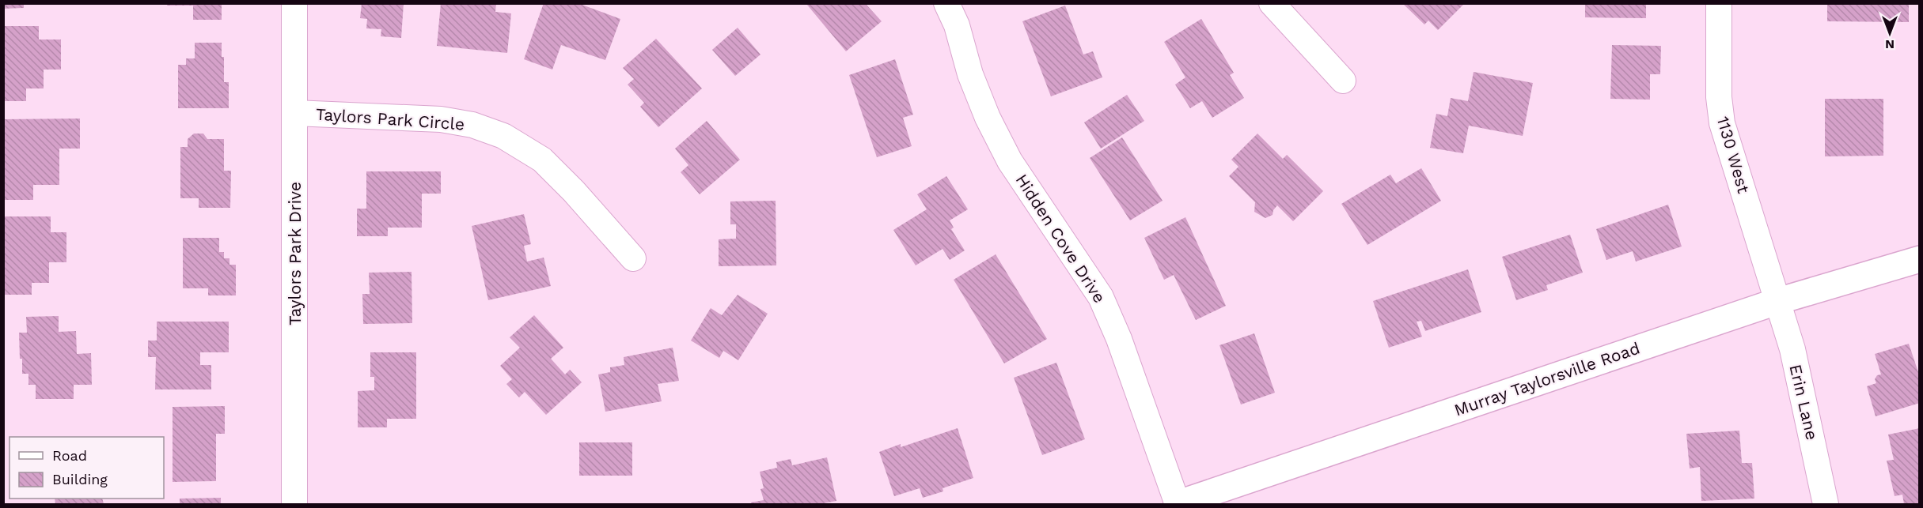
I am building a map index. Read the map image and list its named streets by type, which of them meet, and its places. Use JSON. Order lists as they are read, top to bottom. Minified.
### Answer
{"streets":{"street":["Taylors Park Circle","1130 West","Hidden Cove Drive","Taylors Park Drive","Murray Taylorsville Road","Erin Lane"]},"crossings":[["Taylors Park Circle","Taylors Park Drive"],["1130 West","Murray Taylorsville Road"],["1130 West","Erin Lane"],["Hidden Cove Drive","Murray Taylorsville Road"],["Murray Taylorsville Road","Erin Lane"]],"legend":["Road","Building"],"north":"bottom"}
